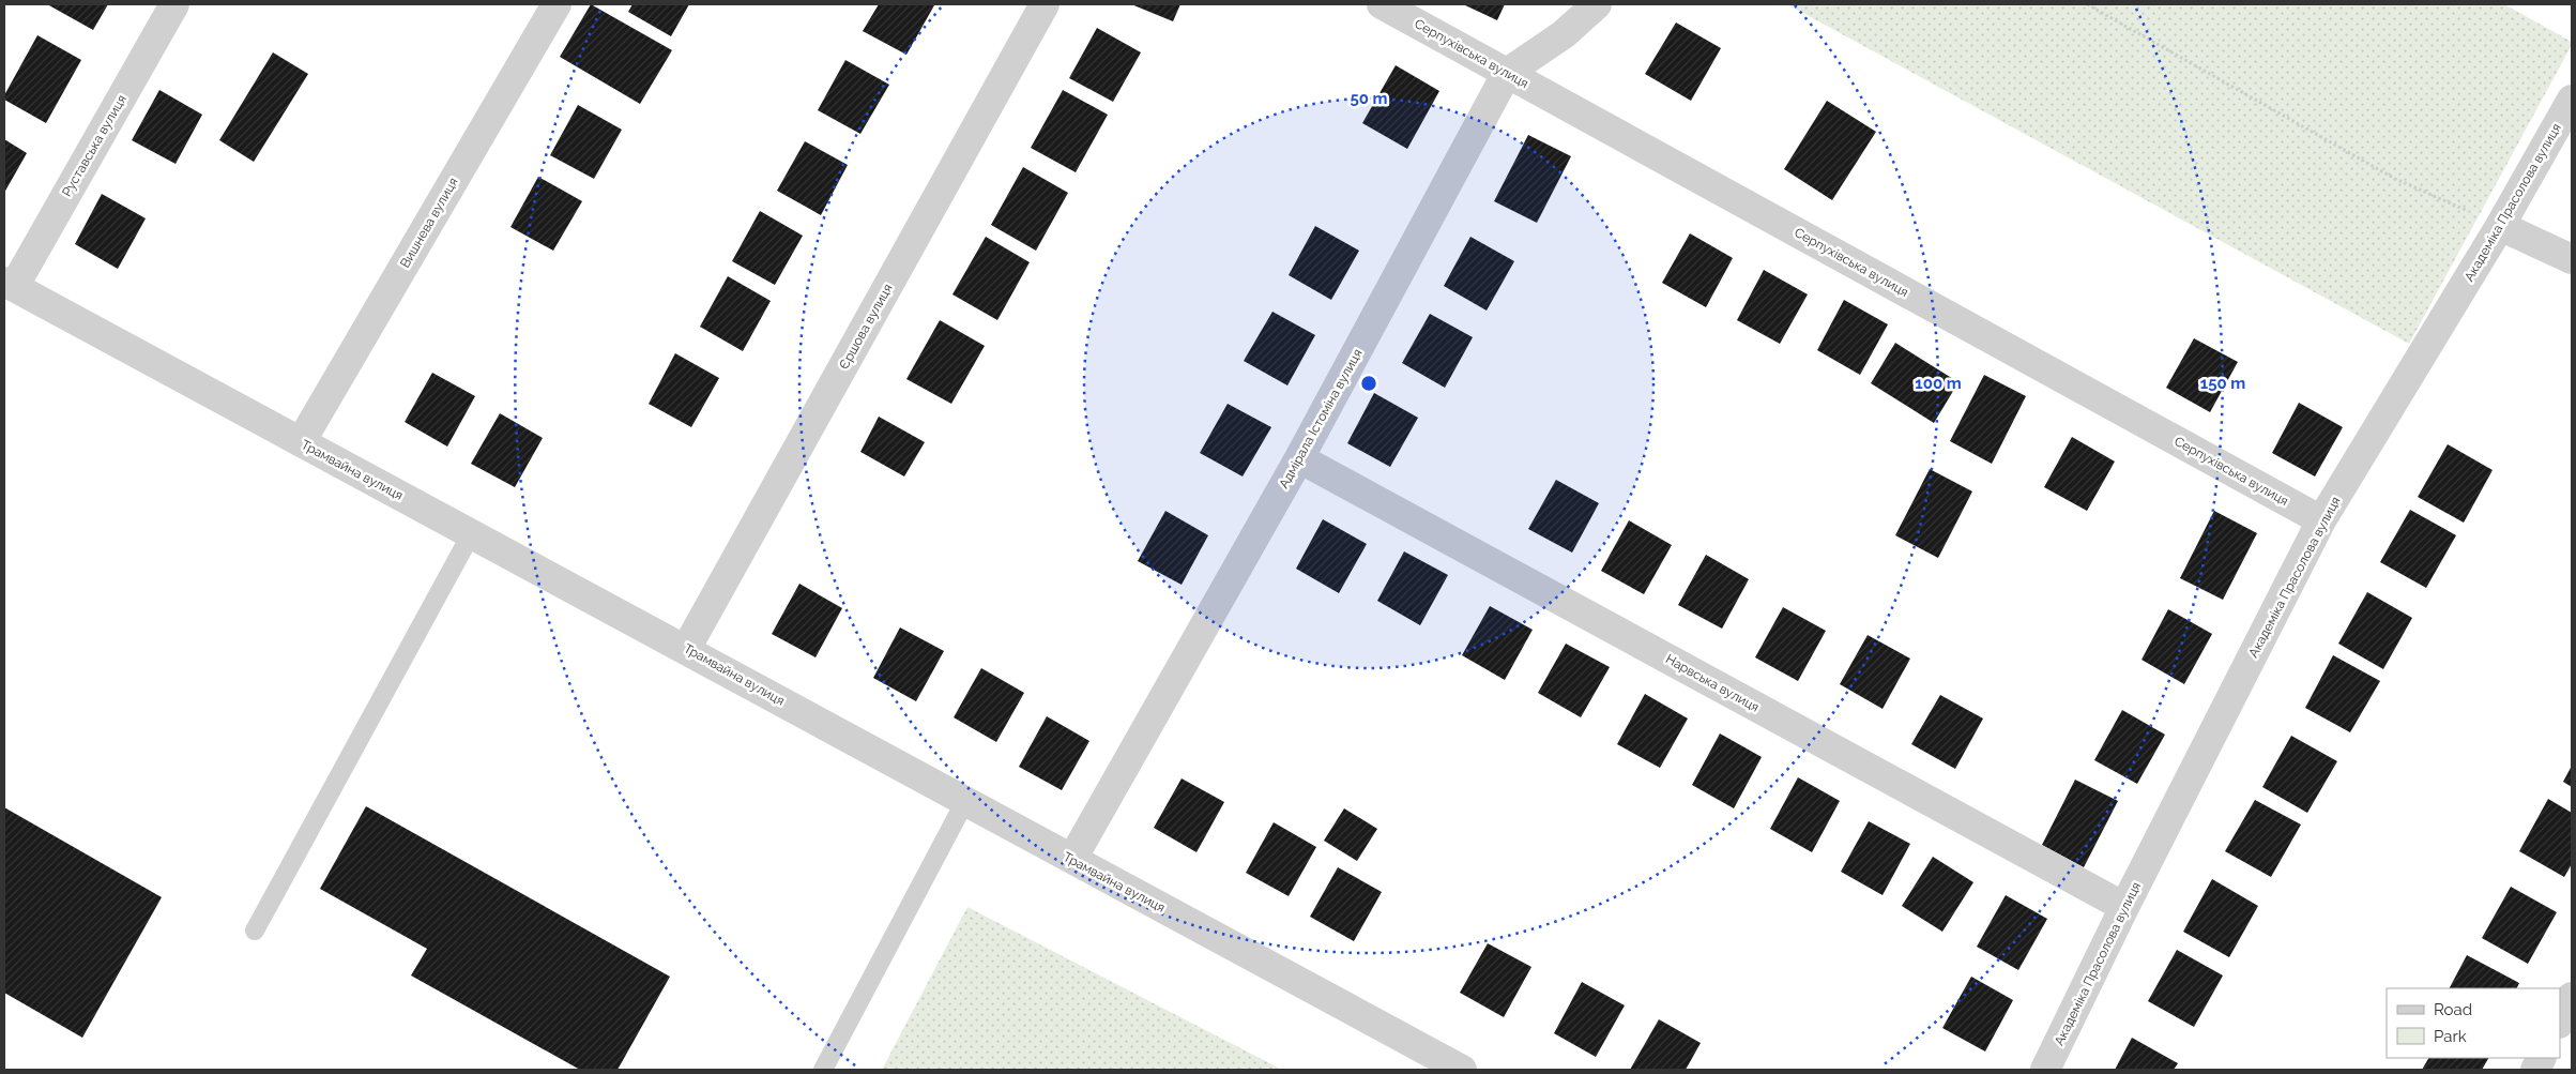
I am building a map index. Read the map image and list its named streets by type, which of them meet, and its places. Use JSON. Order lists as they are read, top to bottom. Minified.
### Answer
{"streets":{"street":["Серпухівська вулиця","Руставська вулиця","Академіка Прасолова вулиця","Вишнева вулиця","Єршова вулиця","Адмірала Істоміна вулиця","Трамвайна вулиця","Нарвська вулиця"]},"crossings":[["Серпухівська вулиця","Академіка Прасолова вулиця"],["Серпухівська вулиця","Адмірала Істоміна вулиця"],["Руставська вулиця","Трамвайна вулиця"],["Академіка Прасолова вулиця","Нарвська вулиця"],["Вишнева вулиця","Трамвайна вулиця"],["Єршова вулиця","Трамвайна вулиця"],["Адмірала Істоміна вулиця","Трамвайна вулиця"],["Адмірала Істоміна вулиця","Нарвська вулиця"]],"legend":["Road","Park"],"rings":["50 m","100 m","150 m"]}
